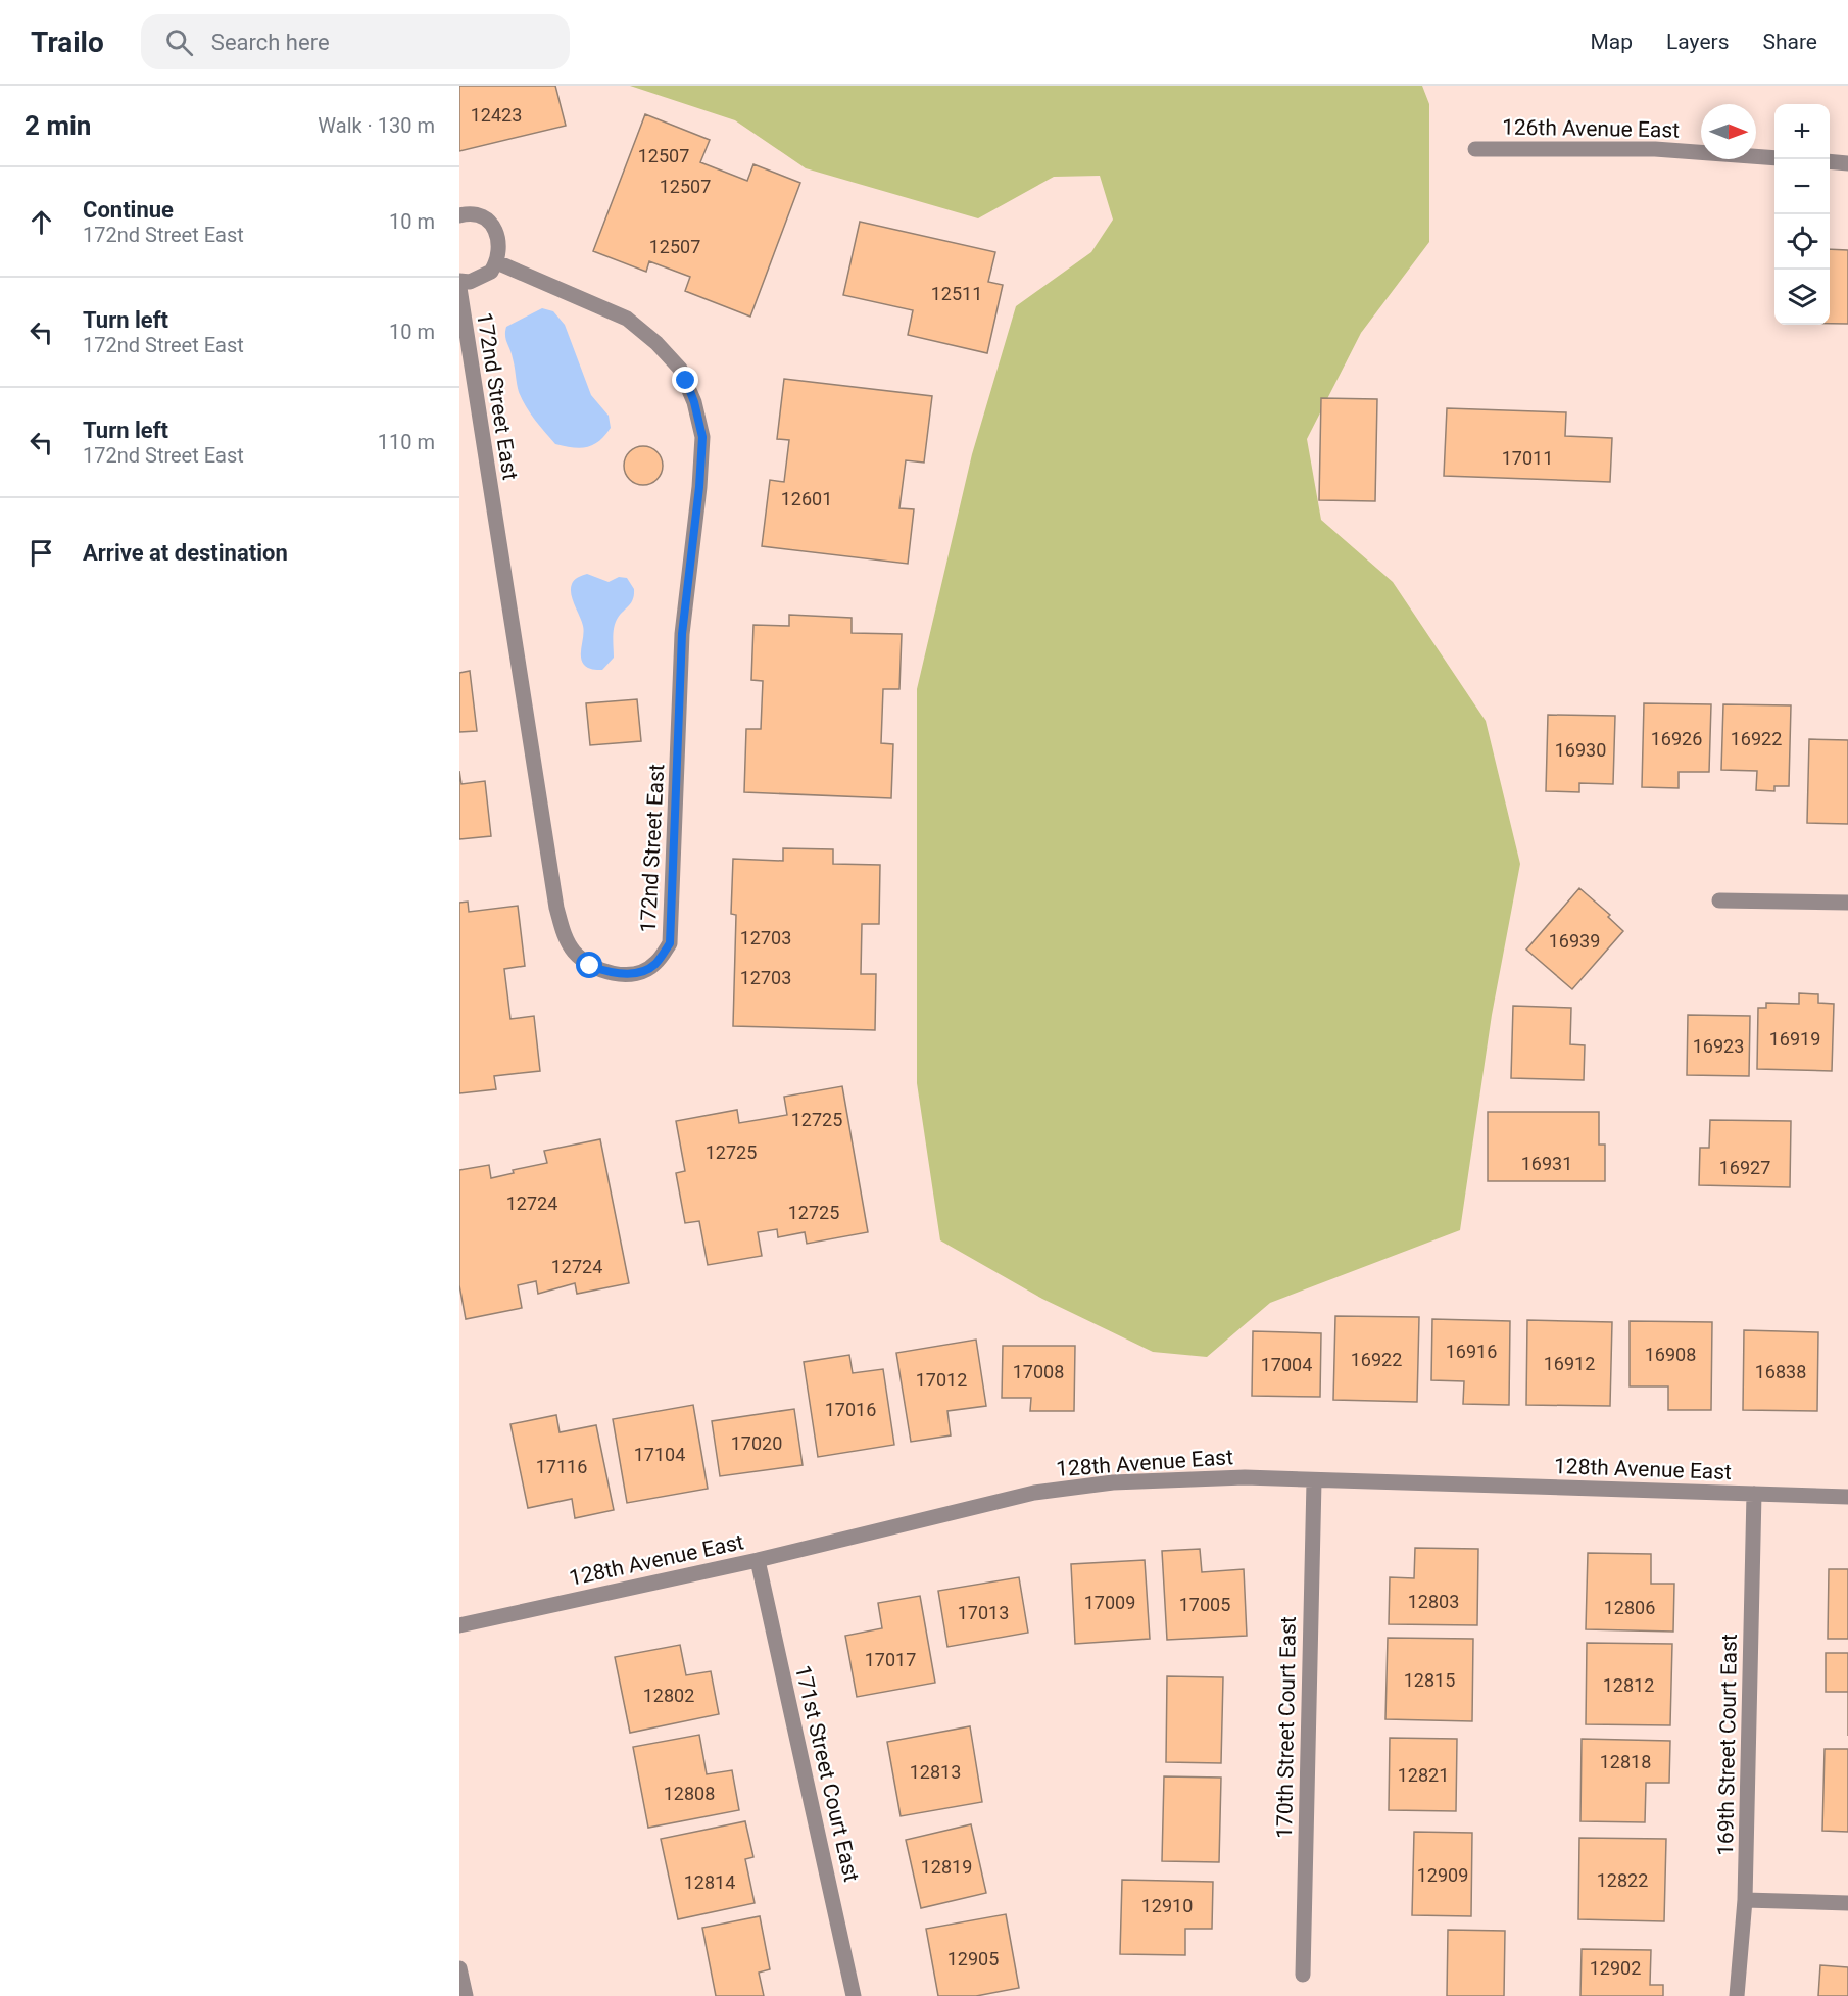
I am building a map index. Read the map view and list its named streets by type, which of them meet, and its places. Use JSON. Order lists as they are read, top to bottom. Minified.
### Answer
{"streets":{"street":["126th Avenue East","172nd Street East","128th Avenue East","170th Street Court East","169th Street Court East","171st Street Court East"]},"crossings":[["128th Avenue East","170th Street Court East"],["128th Avenue East","169th Street Court East"],["128th Avenue East","171st Street Court East"]],"house_numbers":["12423","12507","12507","12507","12511","17011","12601","16926","16922","16930","12703","16939","12703","16919","16923","12725","12725","16931","16927","12724","12725","12724","16916","16908","16922","16912","17004","17008","16838","17012","17016","17020","17104","17116","12803","17009","17005","12806","17013","17017","12815","12812","12802","12818","12813","12821","12808","12819","12909","12822","12814","12910","12905","12902"],"north":"right","page":{"header":"Trailo","search":"Search here","nav":["Map","Layers","Share"],"heading":["2 min","Walk · 130 m"],"map_buttons":["+","−"],"list":[["Continue","172nd Street East","10 m"],["Turn left","172nd Street East","10 m"],["Turn left","172nd Street East","110 m"],"Arrive at destination"]}}
